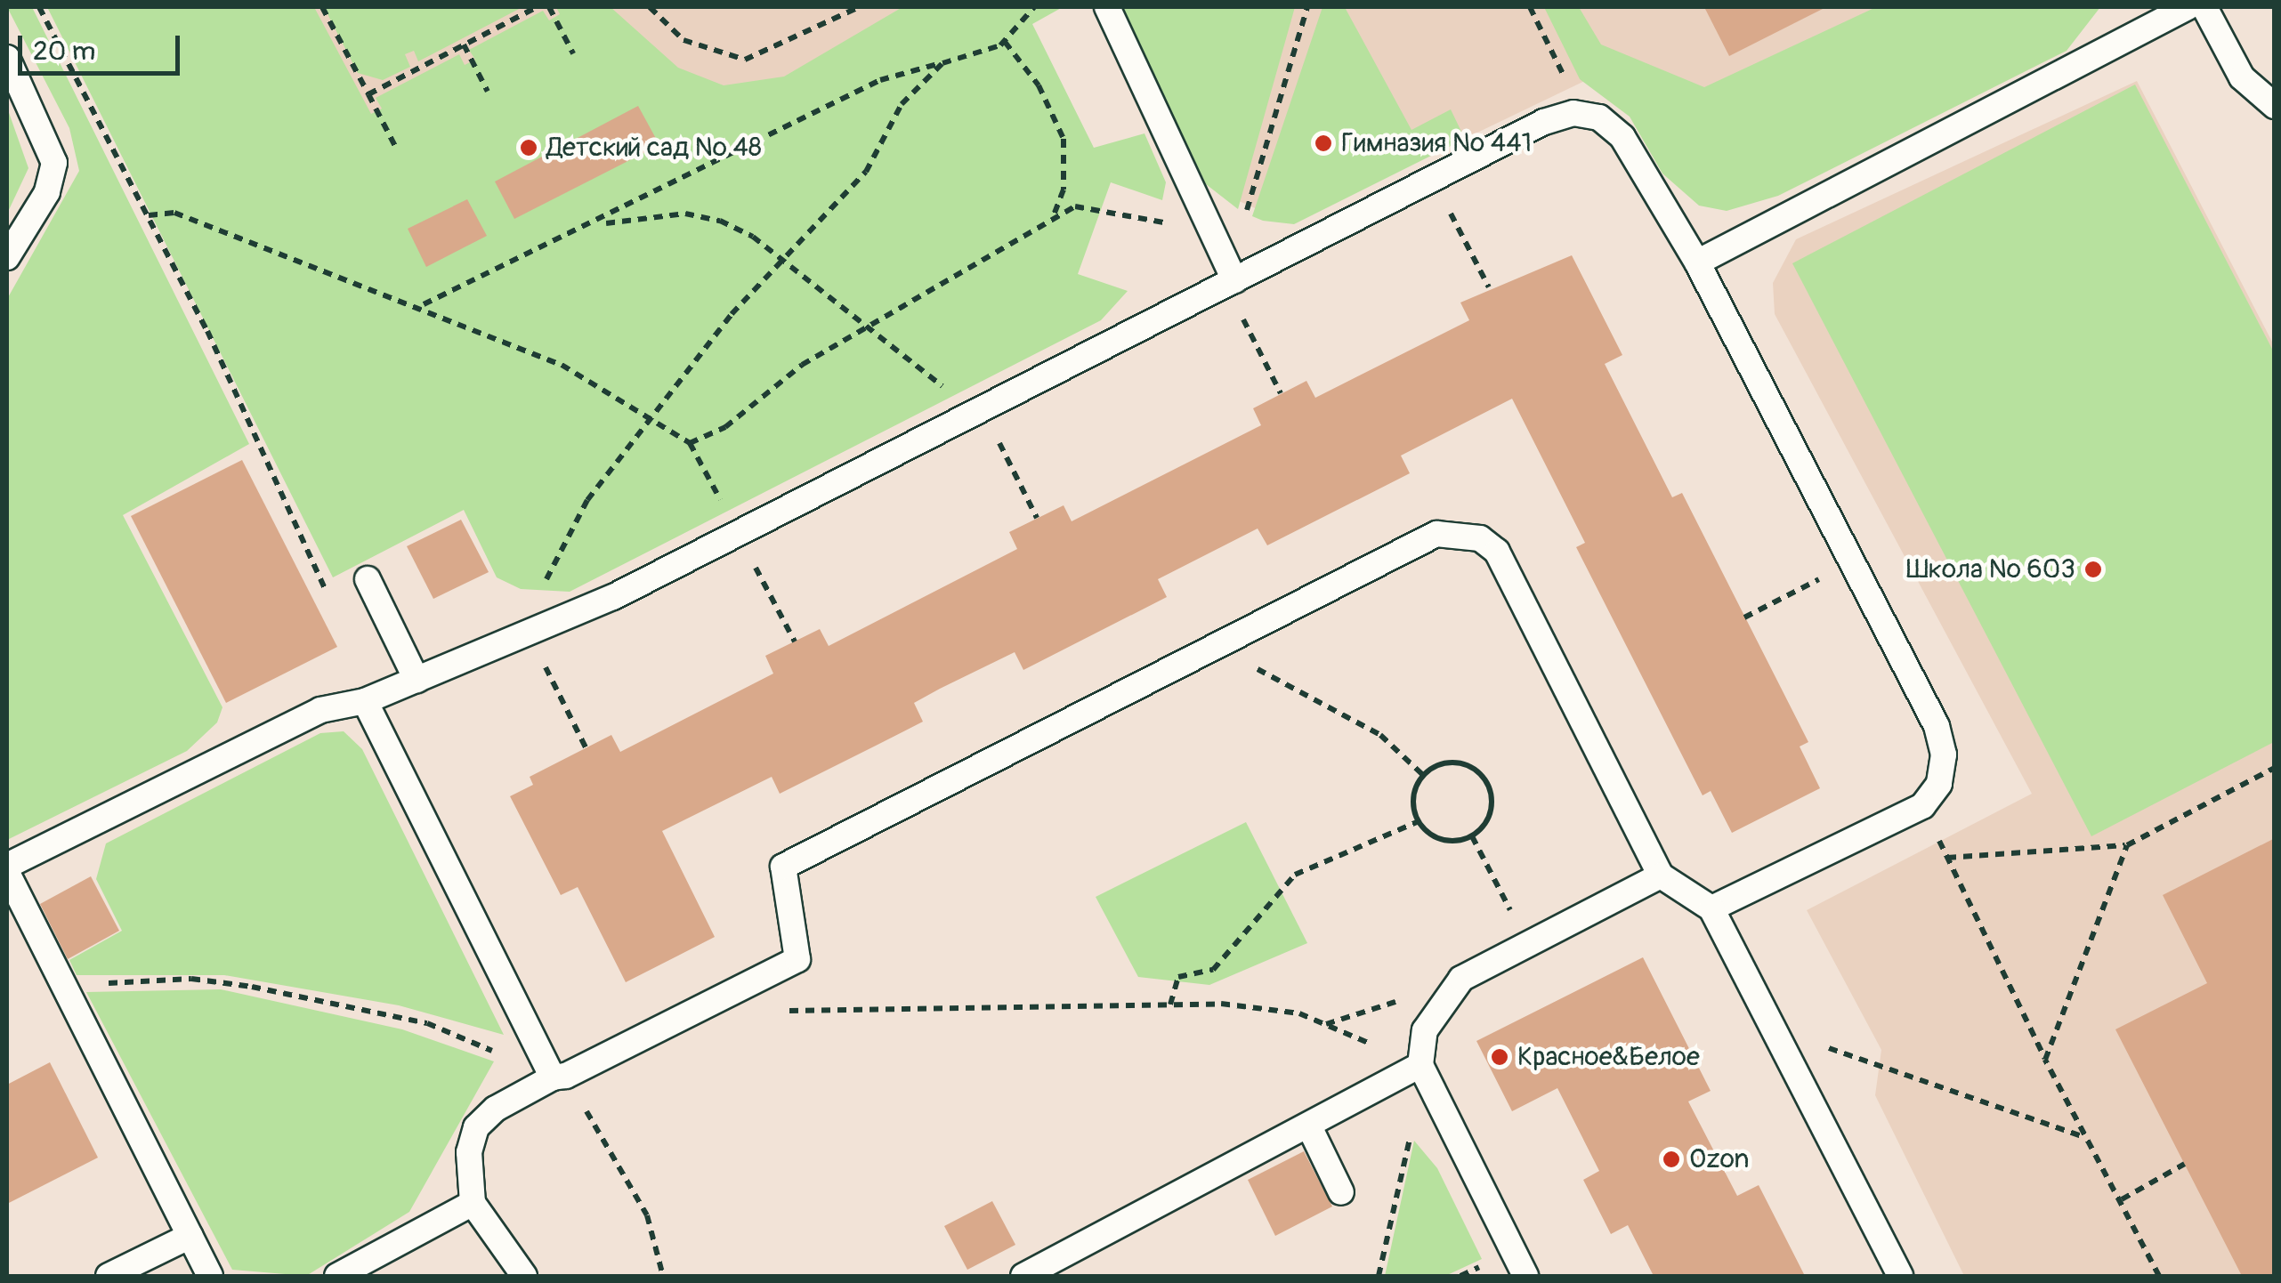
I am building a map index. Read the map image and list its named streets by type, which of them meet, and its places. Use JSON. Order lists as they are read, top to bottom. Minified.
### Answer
{"places":["Гимназия № 441","Детский сад № 48","Школа № 603","Красное&Белое","Ozon"],"scale_bar":"20 m"}
